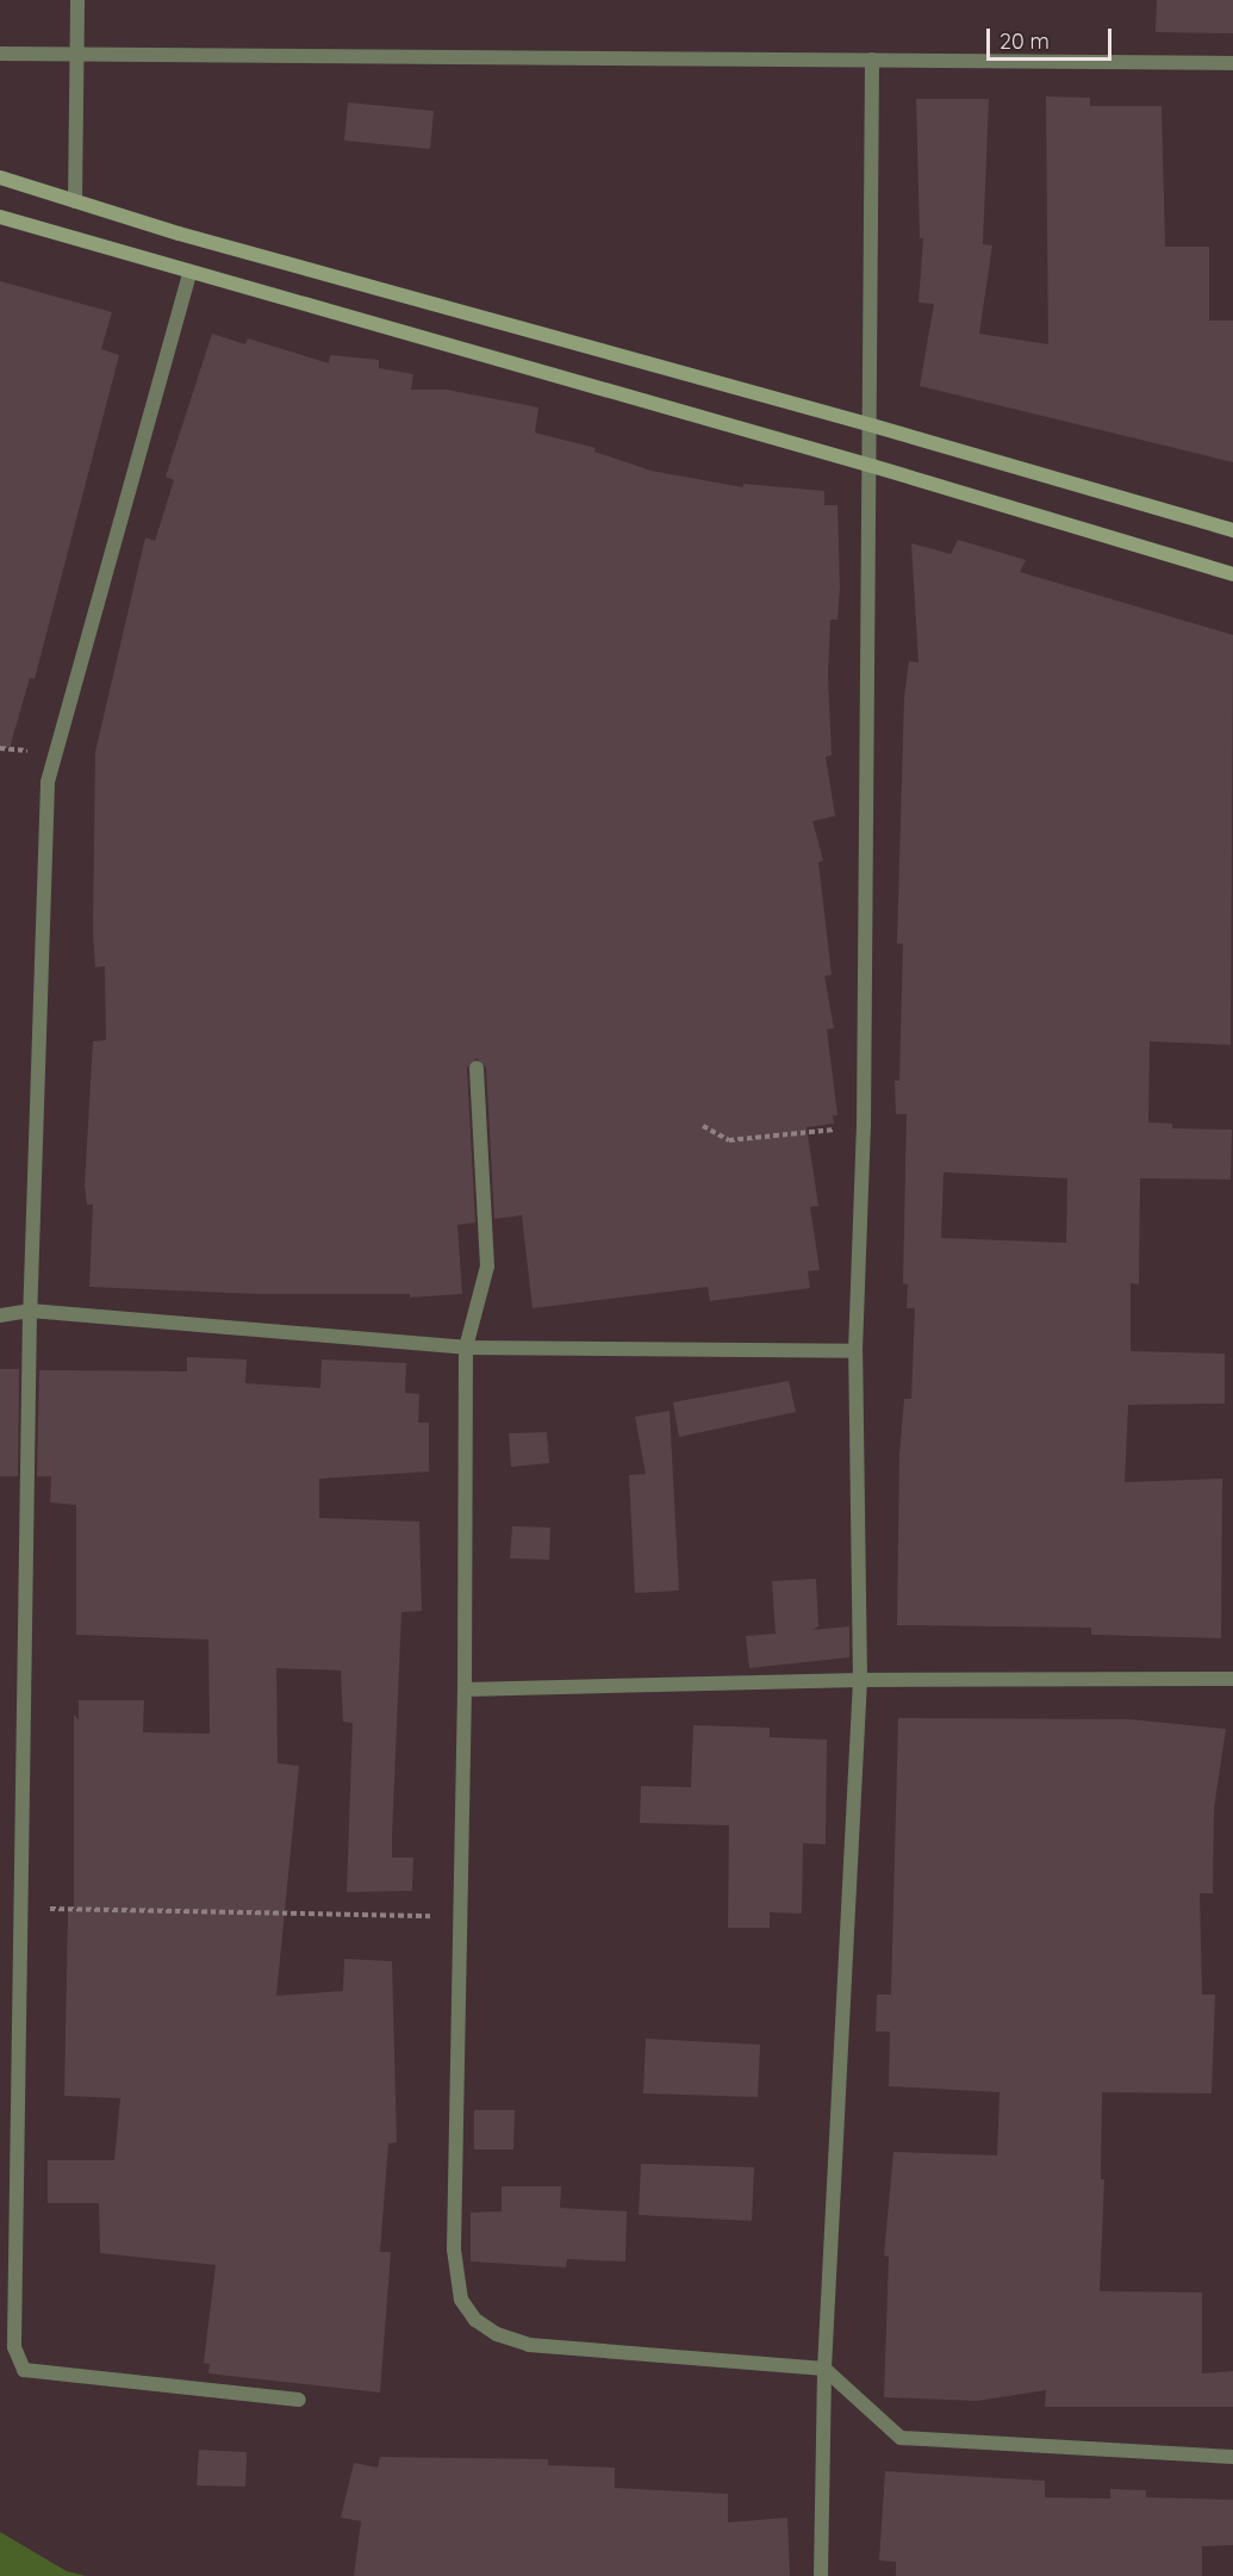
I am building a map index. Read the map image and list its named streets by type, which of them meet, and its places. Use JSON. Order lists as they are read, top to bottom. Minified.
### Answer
{"scale_bar":"20 m"}
